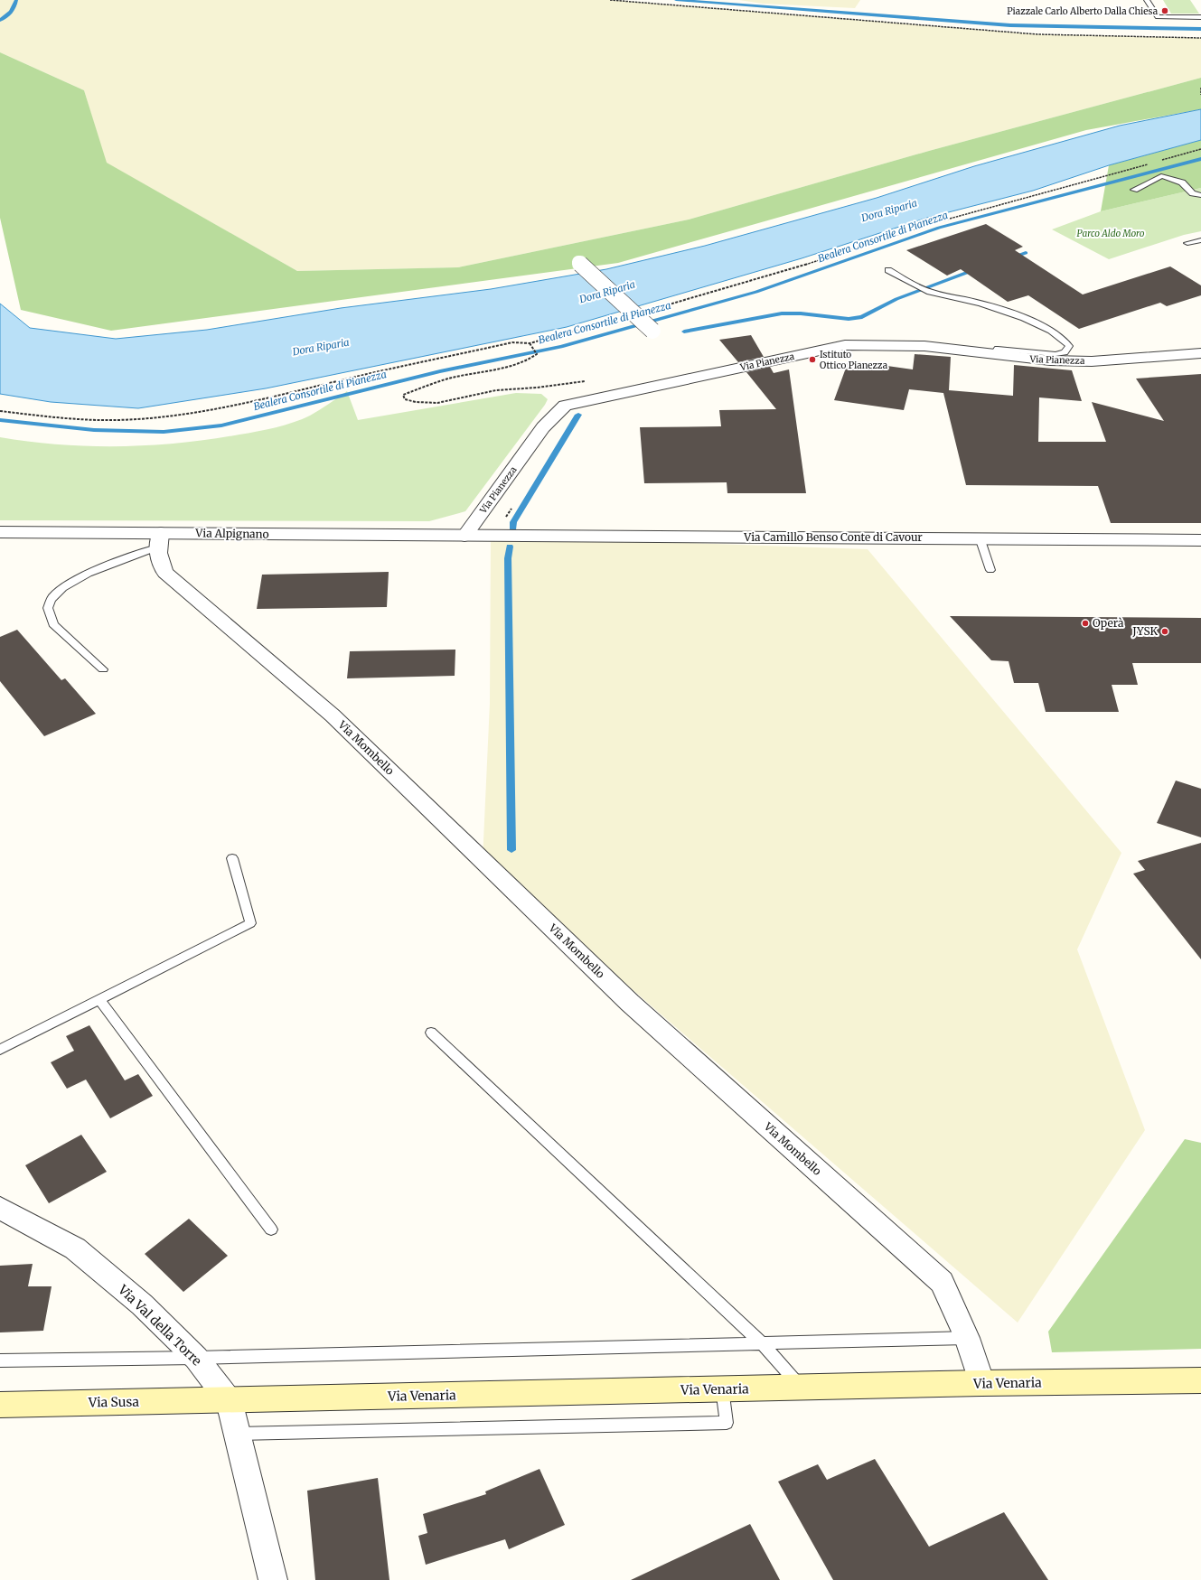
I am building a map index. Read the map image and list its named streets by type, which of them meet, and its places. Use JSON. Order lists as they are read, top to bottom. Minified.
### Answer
{"streets":{"main road":["Via Venaria","Via Susa"],"street":["Via Pianezza","Via Alpignano","Via Camillo Benso Conte di Cavour","Via Mombello","Via Val della Torre"]},"crossings":[["Via Pianezza","Via Alpignano"],["Via Pianezza","Via Camillo Benso Conte di Cavour"],["Via Alpignano","Via Camillo Benso Conte di Cavour"],["Via Alpignano","Via Mombello"],["Via Mombello","Via Venaria"],["Via Val della Torre","Via Venaria"],["Via Val della Torre","Via Susa"],["Via Venaria","Via Susa"]],"water":["Dora Riparia","Bealera Consortile di Pianezza"],"parks":["Parco Aldo Moro"],"places":["Piazzale Carlo Alberto Dalla Chiesa","Istituto Ottico Pianezza","Operà","JYSK"]}
